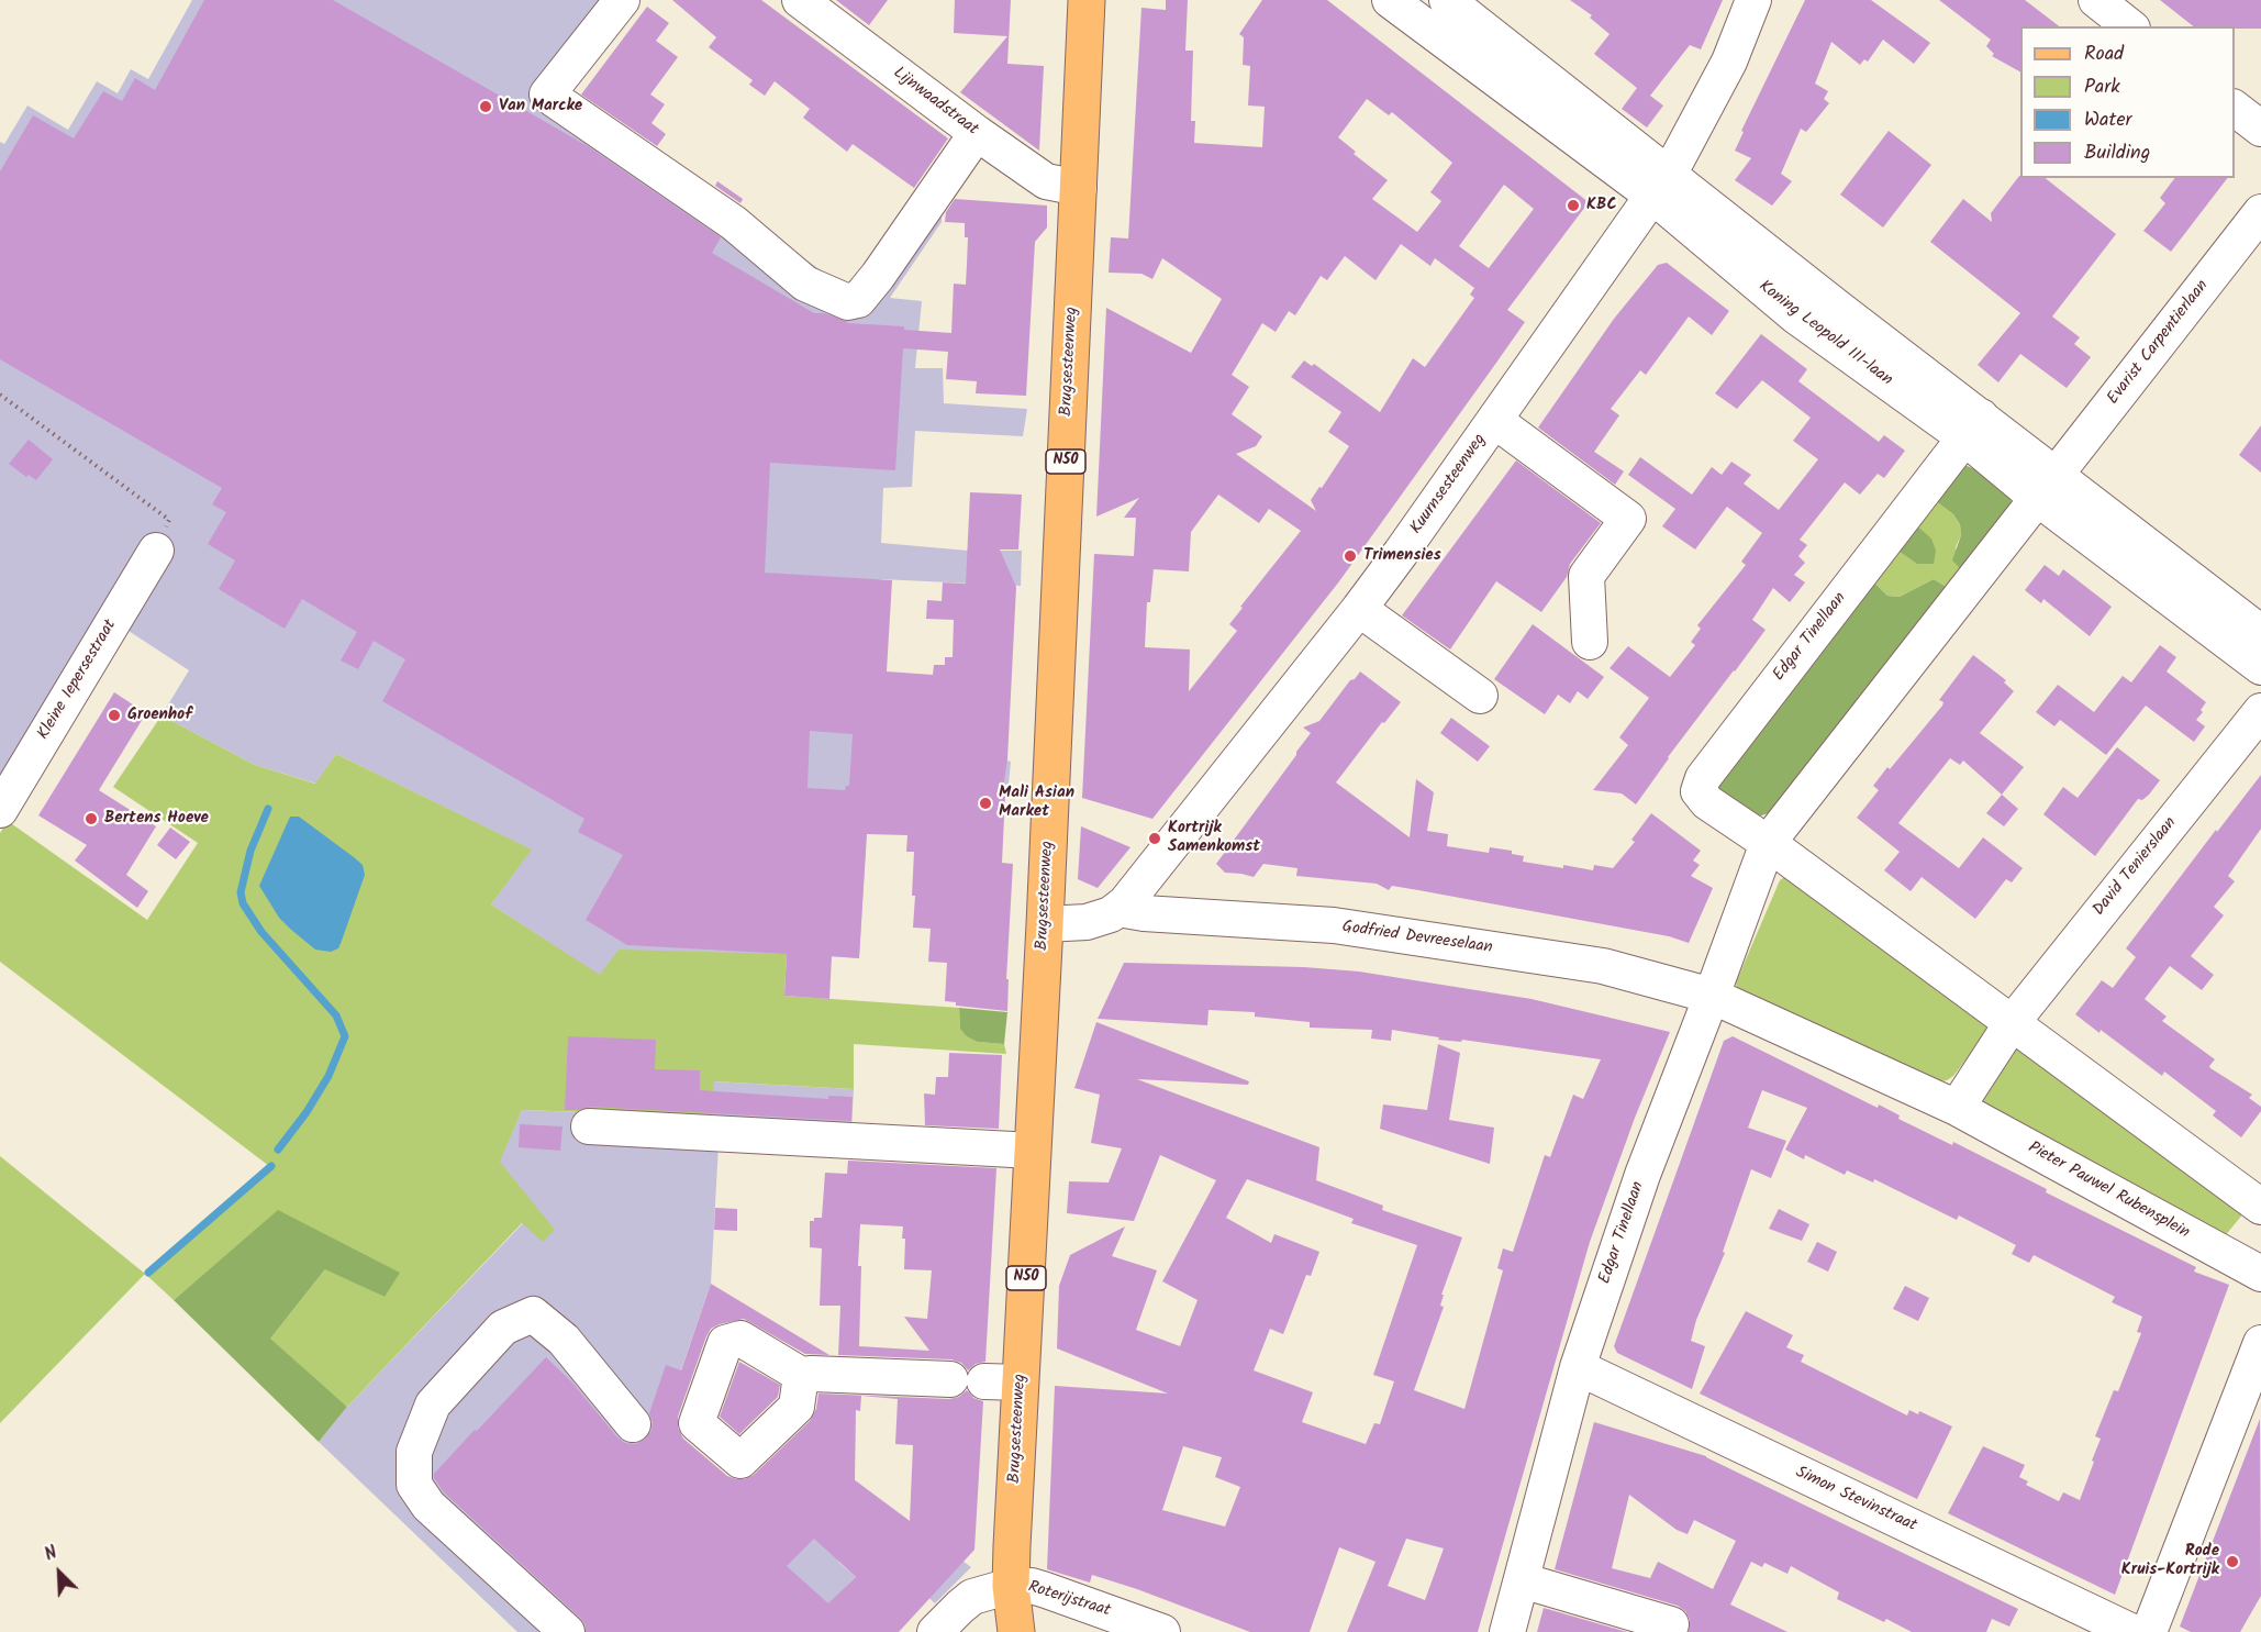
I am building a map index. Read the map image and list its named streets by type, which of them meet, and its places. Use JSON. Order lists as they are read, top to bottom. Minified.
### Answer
{"streets":{"main road":["Brugsesteenweg","N50"],"street":["Lijnwaadstraat","Koning Leopold III-laan","Evarist Carpentierlaan","Kuurnsesteenweg","Edgar Tinellaan","Kleine Iepersestraat","David Tenierslaan","Godfried Devreeselaan","Pieter Pauwel Rubensplein","Simon Stevinstraat","Roterijstraat"]},"crossings":[["Lijnwaadstraat","Brugsesteenweg"],["Koning Leopold III-laan","Evarist Carpentierlaan"],["Koning Leopold III-laan","Kuurnsesteenweg"],["Koning Leopold III-laan","Edgar Tinellaan"],["Evarist Carpentierlaan","Edgar Tinellaan"],["Brugsesteenweg","Kuurnsesteenweg"],["Brugsesteenweg","Roterijstraat"],["Kuurnsesteenweg","Godfried Devreeselaan"],["Edgar Tinellaan","Godfried Devreeselaan"],["Edgar Tinellaan","Pieter Pauwel Rubensplein"],["Edgar Tinellaan","Simon Stevinstraat"],["Godfried Devreeselaan","Pieter Pauwel Rubensplein"]],"places":["Van Marcke","KBC","Trimensies","Groenhof","Mali Asian Market","Bertens Hoeve","Kortrijk Samenkomst","Rode Kruis-Kortrijk"],"legend":["Road","Park","Water","Building"],"north":"top left"}
